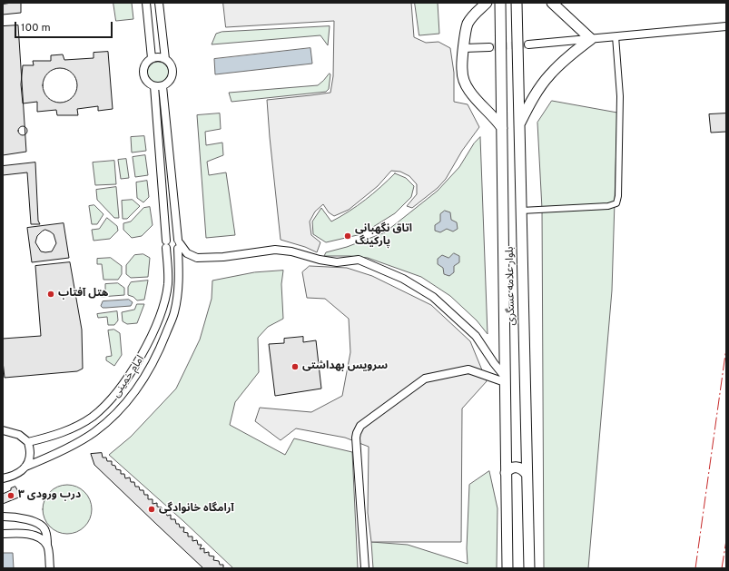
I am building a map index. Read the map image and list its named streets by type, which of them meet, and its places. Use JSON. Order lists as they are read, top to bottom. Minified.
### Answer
{"streets":{"highway":["بلوار علامه عسگری"],"street":["امام خمینی"]},"places":["اتاق نگهبانی پارکینگ","هتل آفتاب","سرویس بهداشتی","درب ورودی ۳","آرامگاه خانوادگی"],"scale_bar":"100 m"}
